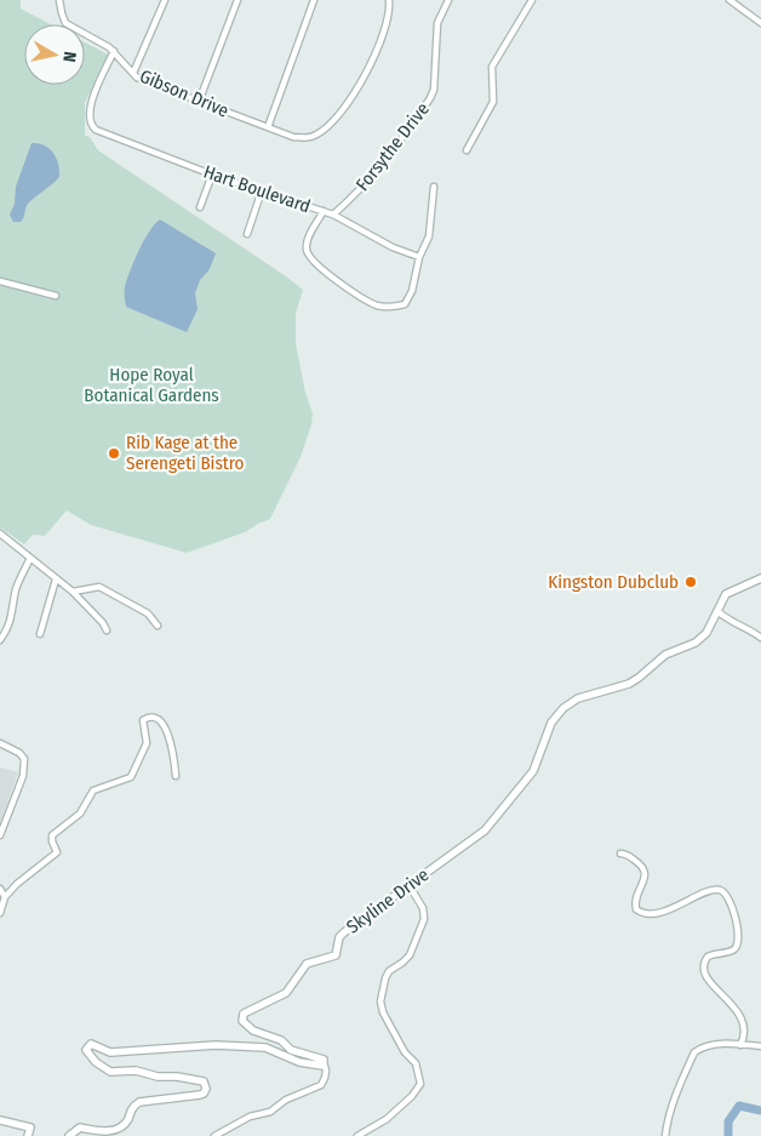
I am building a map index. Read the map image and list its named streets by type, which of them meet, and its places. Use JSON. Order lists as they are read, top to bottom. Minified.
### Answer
{"streets":{"street":["Gibson Drive","Forsythe Drive","Hart Boulevard","Skyline Drive"]},"crossings":[["Gibson Drive","Hart Boulevard"],["Forsythe Drive","Hart Boulevard"]],"parks":["Hope Royal Botanical Gardens"],"places":["Rib Kage at the Serengeti Bistro","Kingston Dubclub"],"north":"right"}
